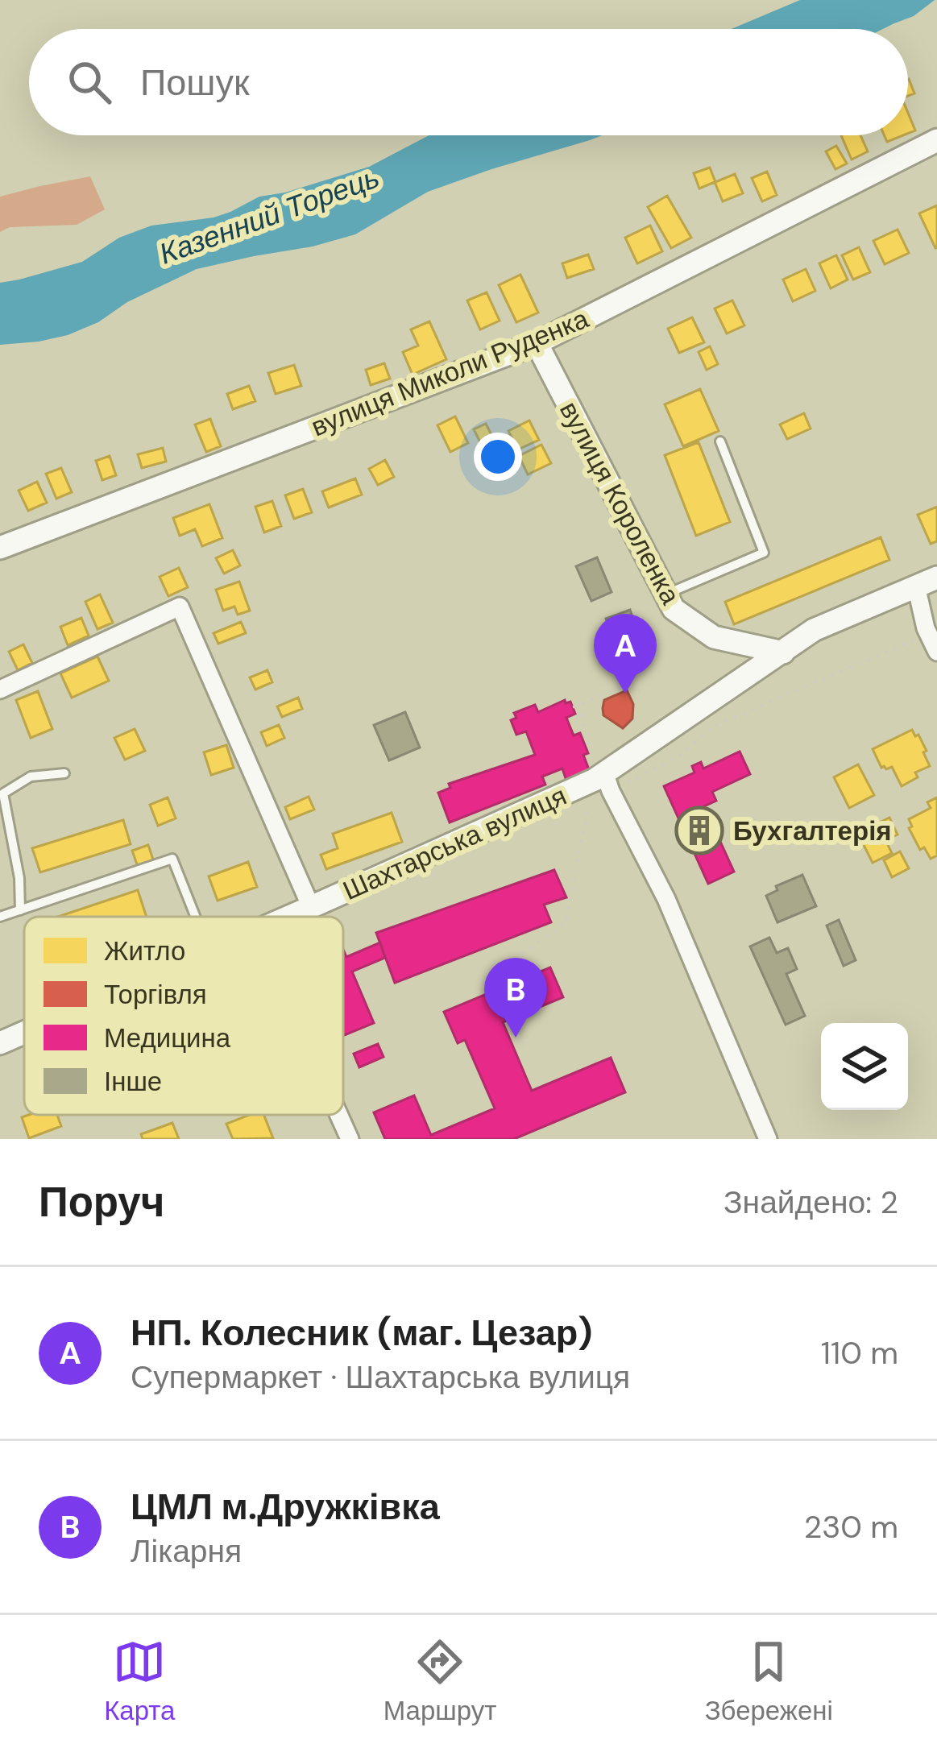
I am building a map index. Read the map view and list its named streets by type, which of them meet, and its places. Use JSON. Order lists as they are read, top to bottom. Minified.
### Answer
{"streets":{"street":["вулиця Миколи Руденка","вулиця Короленка","Шахтарська вулиця"]},"crossings":[["вулиця Миколи Руденка","вулиця Короленка"],["вулиця Короленка","Шахтарська вулиця"]],"water":["Казенний Торець"],"places":{"building":["Бухгалтерія"]},"legend":["Житло","Торгівля","Медицина","Інше"],"page":{"search":"Пошук","pins":["A","B"],"heading":["Поруч","Знайдено: 2"],"list":[{"mark":"A","name":"НП. Колесник (маг. Цезар)","note":"Супермаркет · Шахтарська вулиця","value":"110 m"},{"mark":"B","name":"ЦМЛ м.Дружківка","note":"Лікарня","value":"230 m"}],"nav":["Карта","Маршрут","Збережені"]}}
